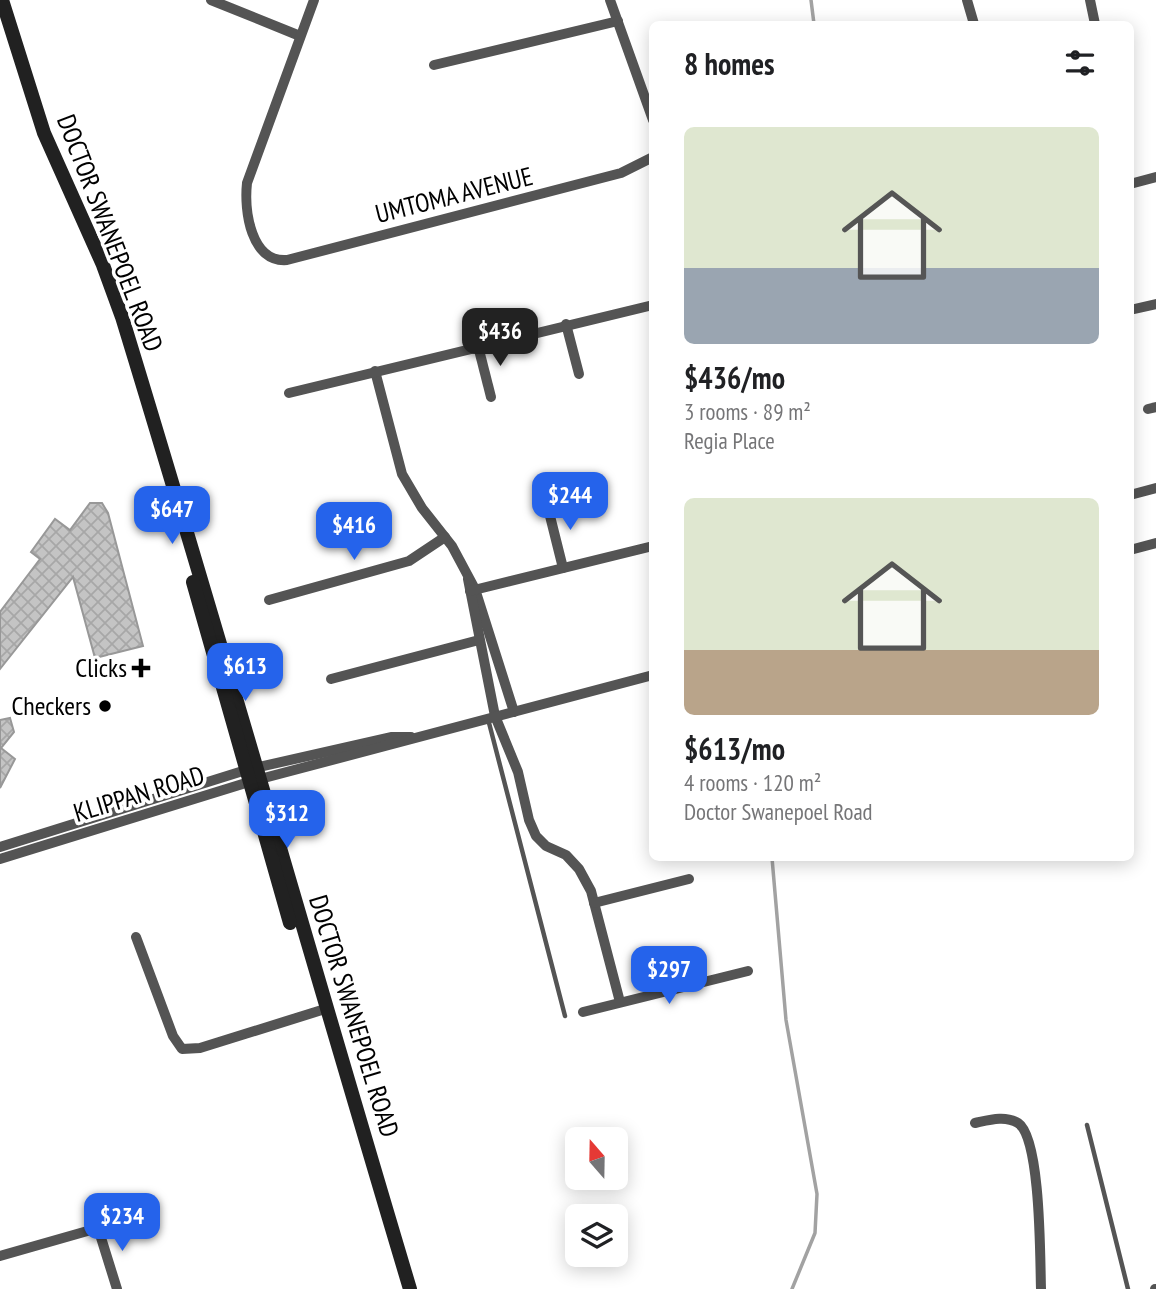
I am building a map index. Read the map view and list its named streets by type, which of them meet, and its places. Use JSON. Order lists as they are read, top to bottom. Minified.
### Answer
{"streets":{"main road":["DOCTOR SWANEPOEL ROAD"],"street":["UMTOMA AVENUE","KLIPPAN ROAD"]},"crossings":[["DOCTOR SWANEPOEL ROAD","KLIPPAN ROAD"]],"places":{"health":["Clicks"],"other":["Checkers"]},"north":"top","page":{"heading":"8 homes","list":[{"name":"$436/mo","note":"3 rooms · 89 m² · Regia Place"},{"name":"$613/mo","note":"4 rooms · 120 m² · Doctor Swanepoel Road"}],"price":["$436","$244","$647","$416","$613","$312","$297","$234"]}}
